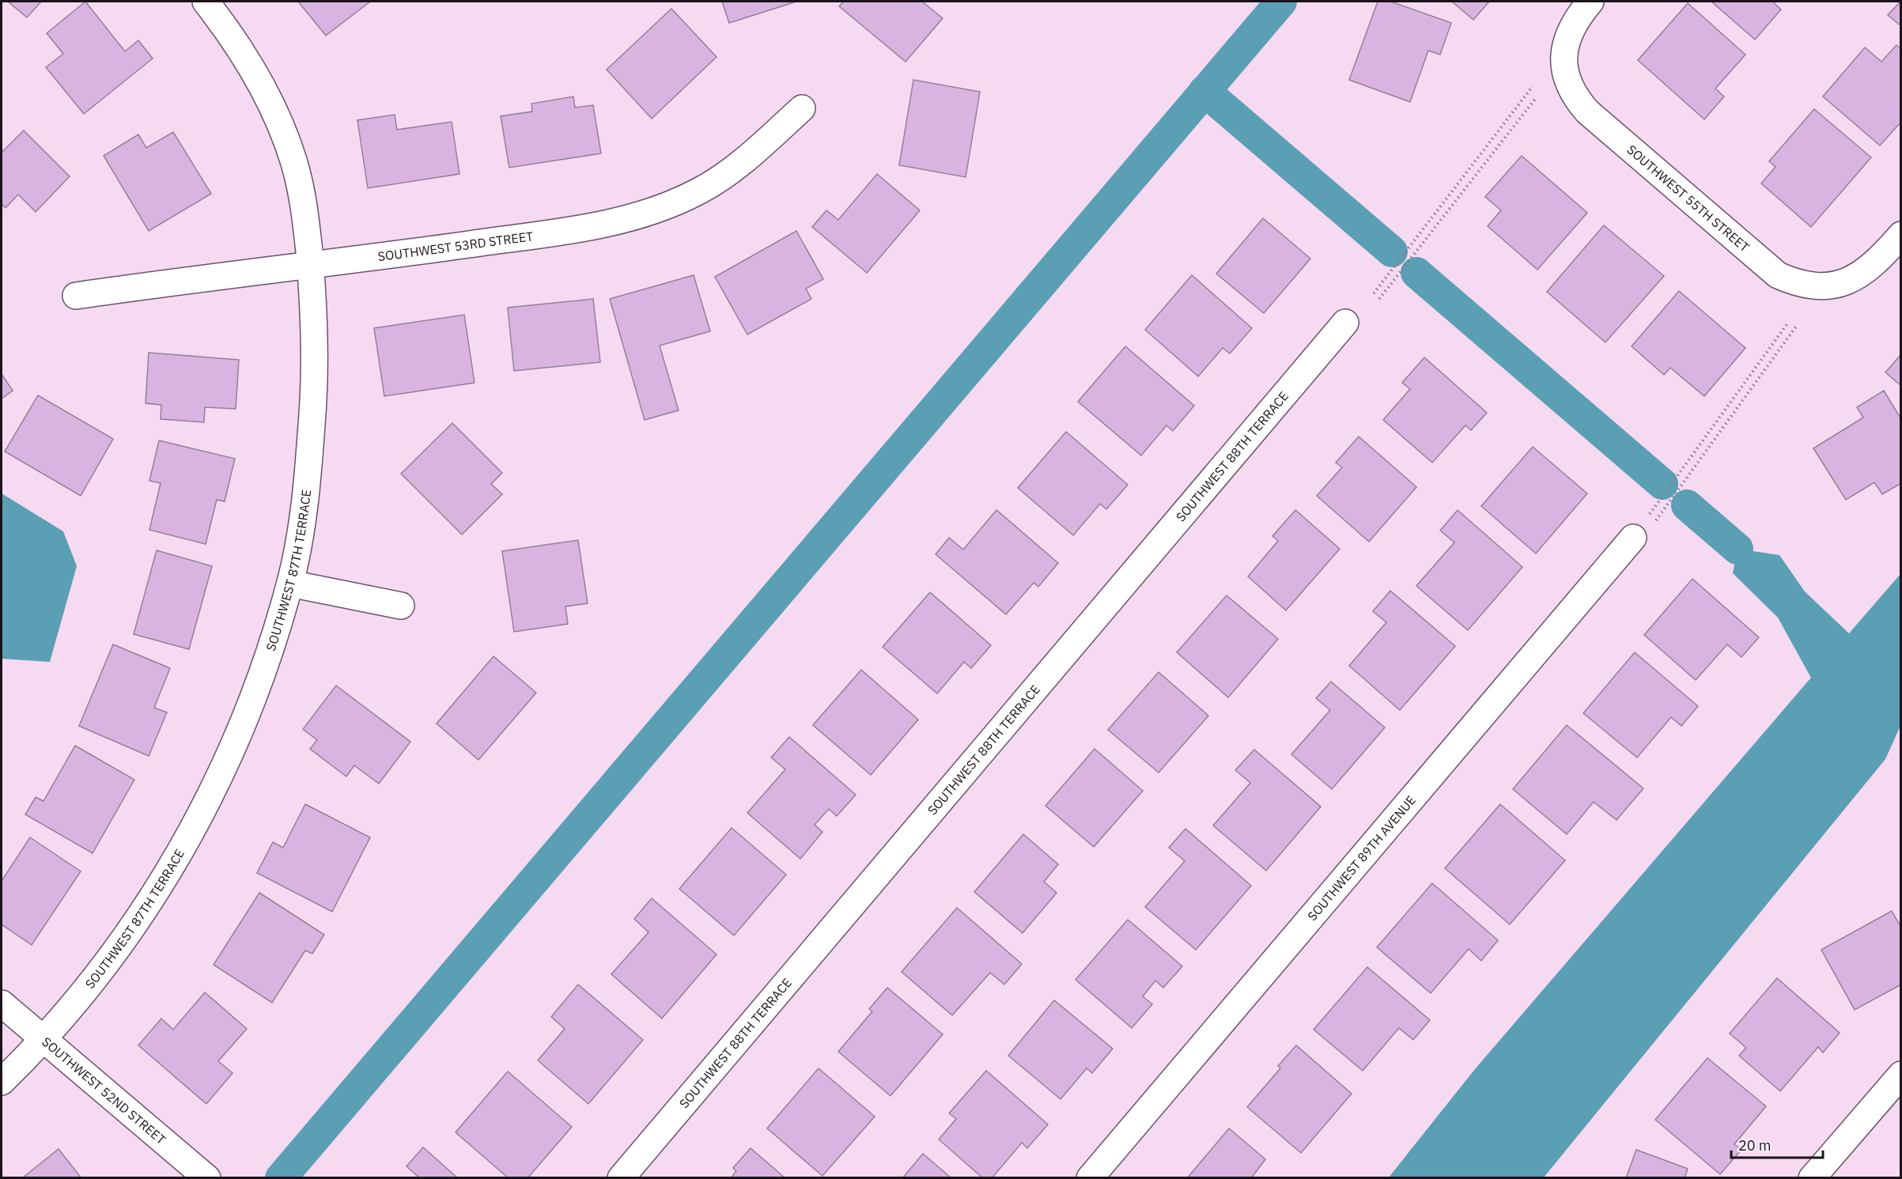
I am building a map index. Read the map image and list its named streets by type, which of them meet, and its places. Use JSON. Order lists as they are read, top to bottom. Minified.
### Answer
{"streets":{"street":["SOUTHWEST 55TH STREET","SOUTHWEST 53RD STREET","SOUTHWEST 88TH TERRACE","SOUTHWEST 87TH TERRACE","SOUTHWEST 89TH AVENUE","SOUTHWEST 52ND STREET"]},"crossings":[["SOUTHWEST 53RD STREET","SOUTHWEST 87TH TERRACE"],["SOUTHWEST 87TH TERRACE","SOUTHWEST 52ND STREET"]],"scale_bar":"20 m"}
